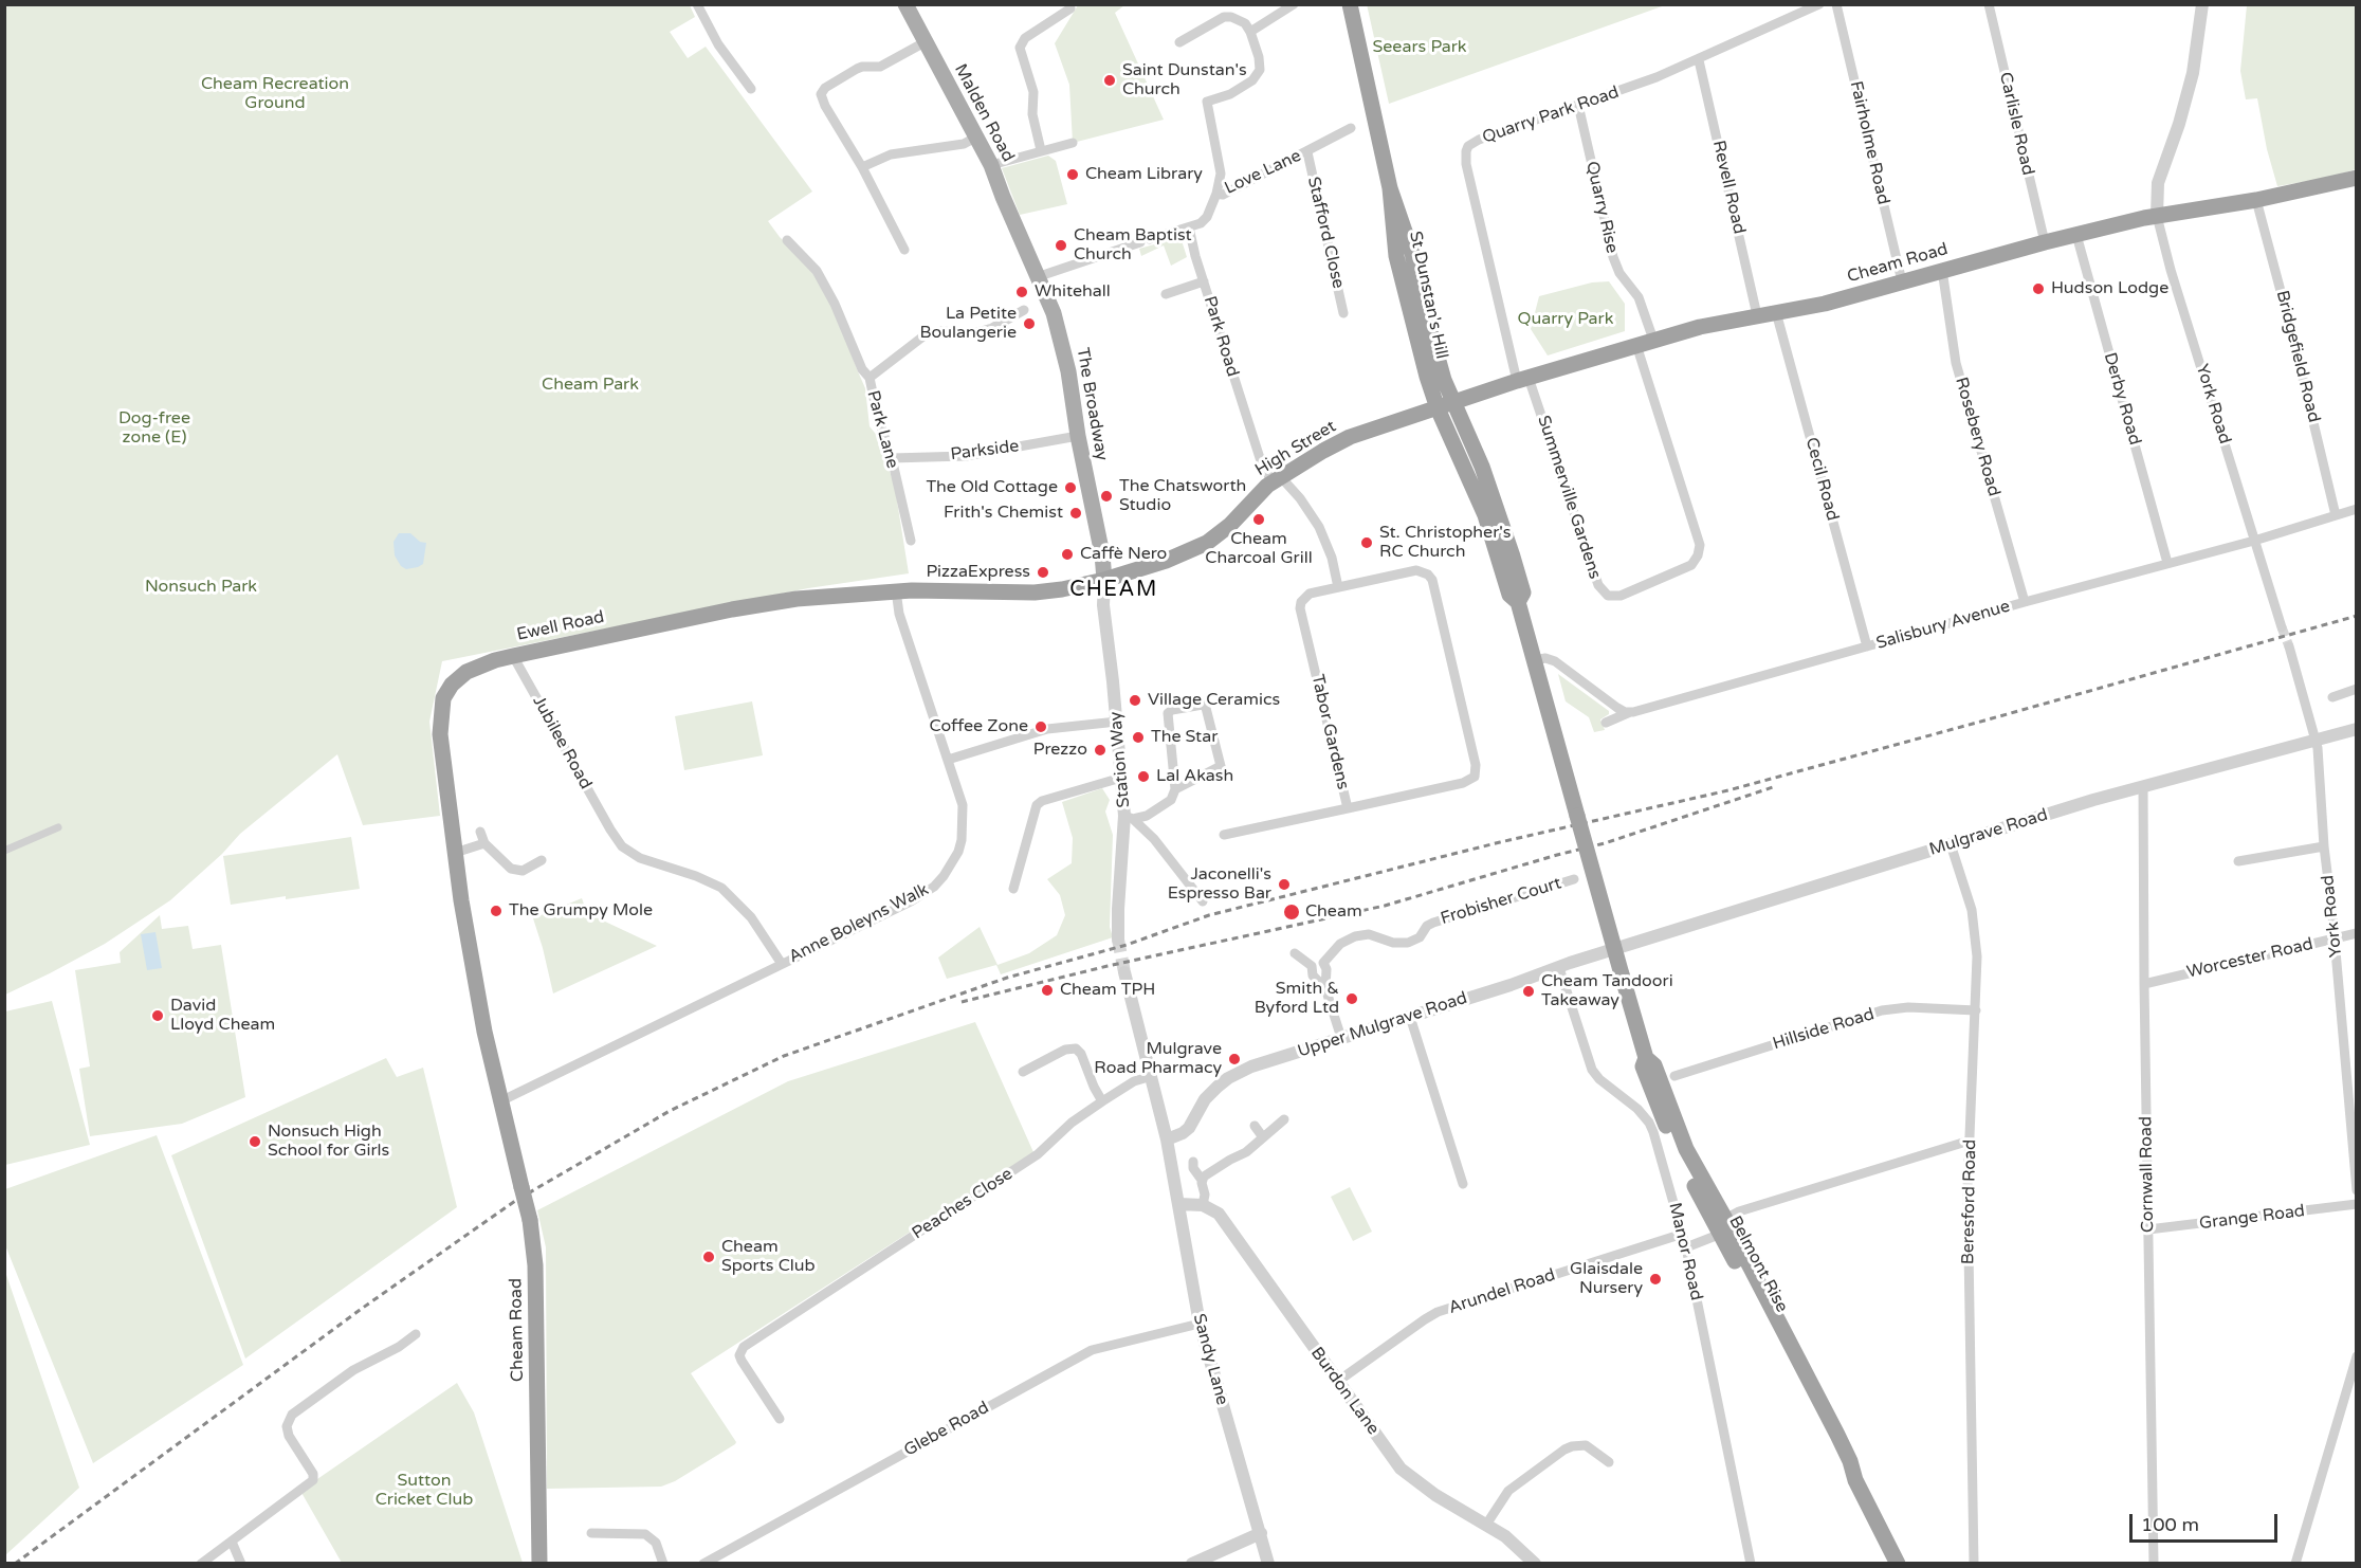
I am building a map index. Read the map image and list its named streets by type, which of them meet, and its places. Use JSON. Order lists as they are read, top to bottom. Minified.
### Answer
{"streets":{"highway":["Cheam Road","St Dunstan's Hill","High Street","Ewell Road","Belmont Rise"],"main road":["Malden Road","The Broadway"],"street":["Quarry Park Road","Carlisle Road","Fairholme Road","Love Lane","Revell Road","Quarry Rise","Stafford Close","Park Road","Bridgefield Road","Derby Road","York Road","Park Lane","Rosebery Road","Parkside","Cecil Road","Summerville Gardens","Salisbury Avenue","Tabor Gardens","Jubilee Road","Station Way","Mulgrave Road","Frobisher Court","Anne Boleyns Walk","Worcester Road","Upper Mulgrave Road","Hillside Road","Cornwall Road","Beresford Road","Peaches Close","Grange Road","Manor Road","Arundel Road","Sandy Lane","Burdon Lane","Glebe Road"]},"crossings":[["Malden Road","The Broadway"],["Quarry Park Road","Revell Road"],["Quarry Park Road","Quarry Rise"],["Quarry Park Road","Cheam Road"],["Quarry Park Road","Summerville Gardens"],["Carlisle Road","Cheam Road"],["Fairholme Road","Cheam Road"],["Love Lane","Stafford Close"],["Love Lane","Park Road"],["Revell Road","Cheam Road"],["Quarry Rise","Cheam Road"],["Cheam Road","St Dunstan's Hill"],["Cheam Road","Bridgefield Road"],["Cheam Road","Derby Road"],["Cheam Road","York Road"],["Cheam Road","Rosebery Road"],["Cheam Road","High Street"],["Cheam Road","Cecil Road"],["Cheam Road","Summerville Gardens"],["Cheam Road","Ewell Road"],["Cheam Road","Anne Boleyns Walk"],["St Dunstan's Hill","High Street"],["St Dunstan's Hill","Belmont Rise"],["Park Road","High Street"],["Park Road","Tabor Gardens"],["Bridgefield Road","Salisbury Avenue"],["Derby Road","Salisbury Avenue"],["The Broadway","High Street"],["The Broadway","Parkside"],["The Broadway","Ewell Road"],["The Broadway","Station Way"],["York Road","Salisbury Avenue"],["York Road","Mulgrave Road"],["York Road","Worcester Road"],["Park Lane","Parkside"],["Rosebery Road","Salisbury Avenue"],["High Street","Ewell Road"],["High Street","Station Way"],["Cecil Road","Salisbury Avenue"],["Ewell Road","Jubilee Road"],["Ewell Road","Station Way"],["Ewell Road","Anne Boleyns Walk"],["Jubilee Road","Anne Boleyns Walk"],["Mulgrave Road","Upper Mulgrave Road"],["Mulgrave Road","Cornwall Road"],["Mulgrave Road","Beresford Road"],["Worcester Road","Cornwall Road"],["Upper Mulgrave Road","Manor Road"],["Upper Mulgrave Road","Sandy Lane"],["Hillside Road","Beresford Road"],["Cornwall Road","Grange Road"],["Manor Road","Arundel Road"],["Arundel Road","Burdon Lane"],["Sandy Lane","Glebe Road"]],"districts":["CHEAM"],"parks":["Seears Park","Cheam Recreation Ground","Quarry Park","Cheam Park","Dog-free zone (E)","Nonsuch Park","Sutton Cricket Club"],"places":["Saint Dunstan's Church","Cheam Library","Cheam Baptist Church","Hudson Lodge","Whitehall","La Petite Boulangerie","The Old Cottage","The Chatsworth Studio","Frith's Chemist","Cheam Charcoal Grill","St. Christopher's RC Church","Caffè Nero","PizzaExpress","Village Ceramics","Coffee Zone","The Star","Prezzo","Lal Akash","Jaconelli's Espresso Bar","The Grumpy Mole","Cheam","Cheam TPH","Cheam Tandoori Takeaway","Smith & Byford Ltd","David Lloyd Cheam","Mulgrave Road Pharmacy","Nonsuch High School for Girls","Cheam Sports Club","Glaisdale Nursery"],"scale_bar":"100 m"}
